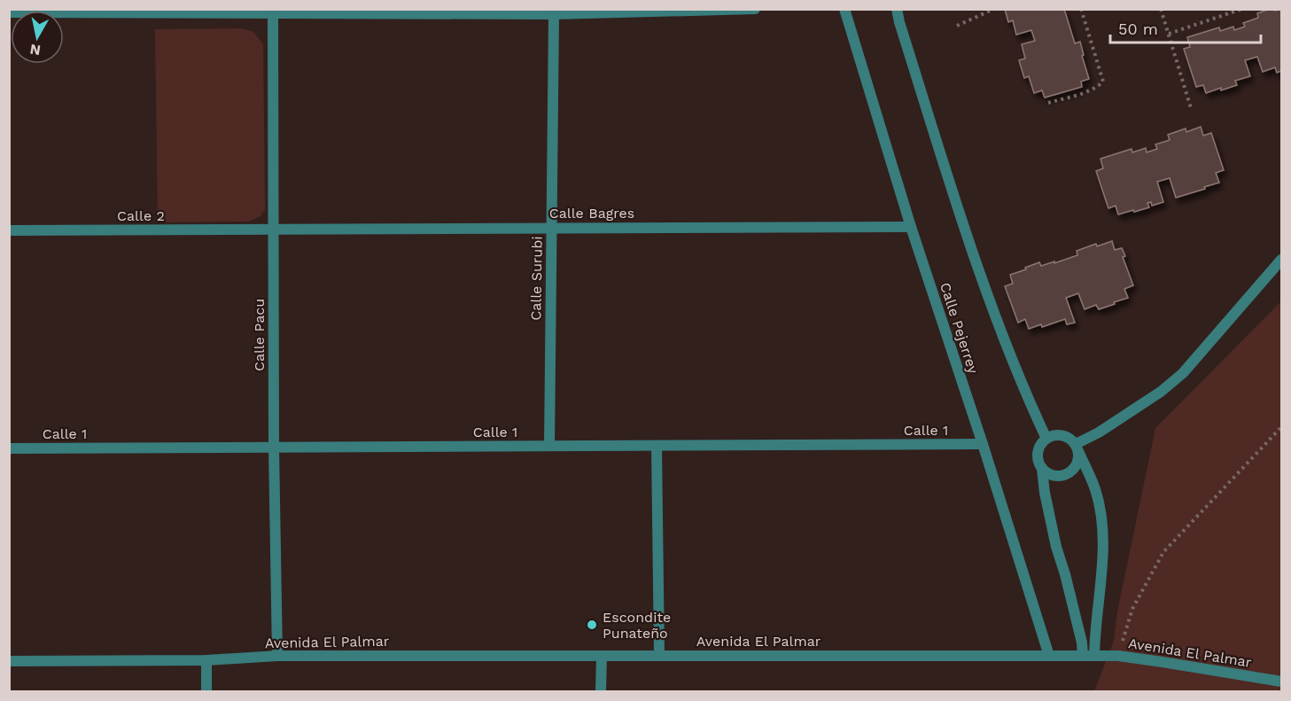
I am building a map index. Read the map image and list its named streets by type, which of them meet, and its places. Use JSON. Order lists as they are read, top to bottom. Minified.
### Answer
{"streets":{"street":["Calle Bagres","Calle 2","Calle Surubi","Calle Pejerrey","Calle Pacu","Calle 1","Avenida El Palmar"]},"crossings":[["Calle Bagres","Calle 2"],["Calle Bagres","Calle Surubi"],["Calle Bagres","Calle Pejerrey"],["Calle Bagres","Calle Pacu"],["Calle 2","Calle Pacu"],["Calle Surubi","Calle 1"],["Calle Pejerrey","Calle 1"],["Calle Pejerrey","Avenida El Palmar"],["Calle Pacu","Calle 1"],["Calle Pacu","Avenida El Palmar"]],"places":["Escondite Punateño"],"scale_bar":"50 m","north":"bottom"}
